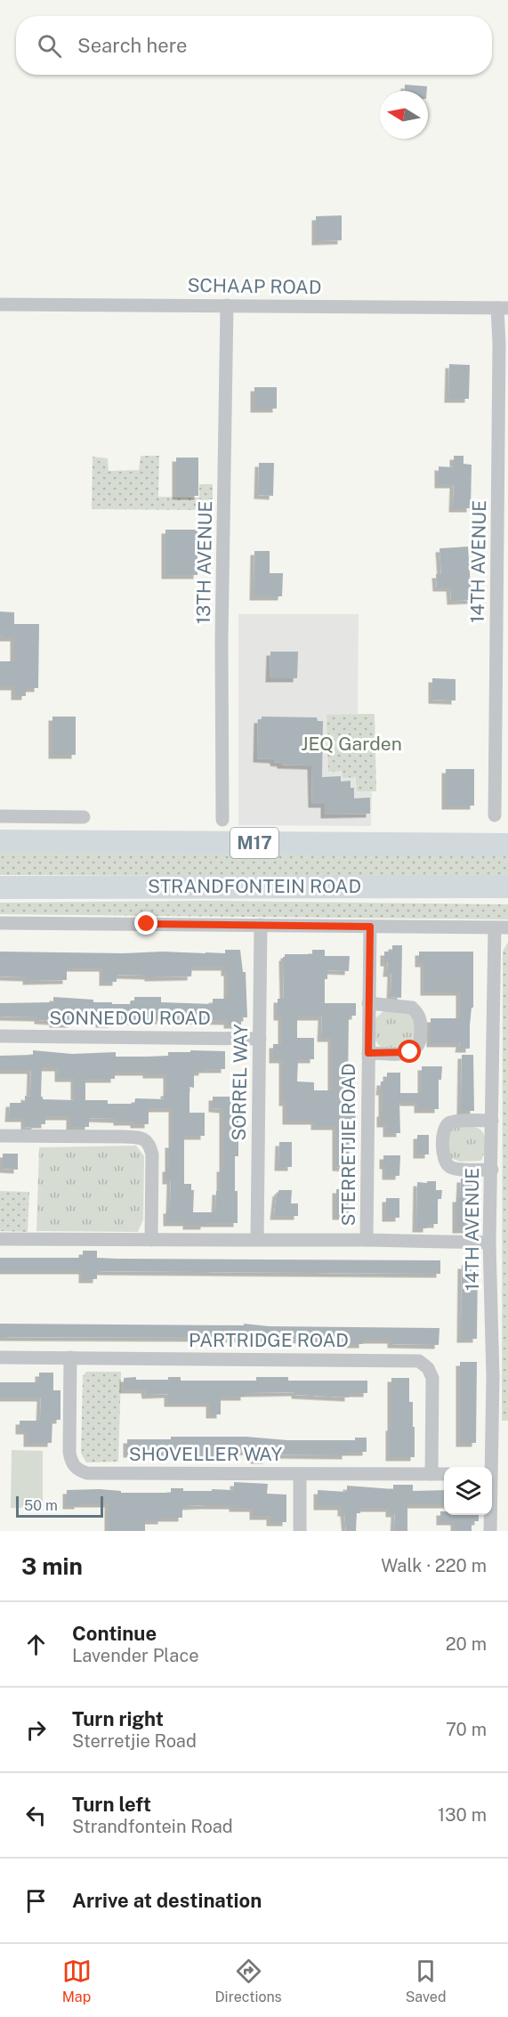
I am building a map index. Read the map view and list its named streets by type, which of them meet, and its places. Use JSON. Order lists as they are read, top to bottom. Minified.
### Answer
{"streets":{"main road":["M17","STRANDFONTEIN ROAD"],"street":["SCHAAP ROAD","14TH AVENUE","13TH AVENUE","SONNEDOU ROAD","SORREL WAY","STERRETJIE ROAD","PARTRIDGE ROAD","SHOVELLER WAY"]},"crossings":[["SCHAAP ROAD","14TH AVENUE"],["SCHAAP ROAD","13TH AVENUE"],["14TH AVENUE","STRANDFONTEIN ROAD"],["14TH AVENUE","STERRETJIE ROAD"],["STRANDFONTEIN ROAD","SORREL WAY"],["STRANDFONTEIN ROAD","STERRETJIE ROAD"],["SONNEDOU ROAD","SORREL WAY"],["PARTRIDGE ROAD","SHOVELLER WAY"]],"parks":["JEQ Garden"],"scale_bar":"50 m","north":"left","page":{"search":"Search here","scale":"50 m","heading":["3 min","Walk · 220 m"],"list":[["Continue","Lavender Place","20 m"],["Turn right","Sterretjie Road","70 m"],["Turn left","Strandfontein Road","130 m"],"Arrive at destination"],"nav":["Map","Directions","Saved"]}}
